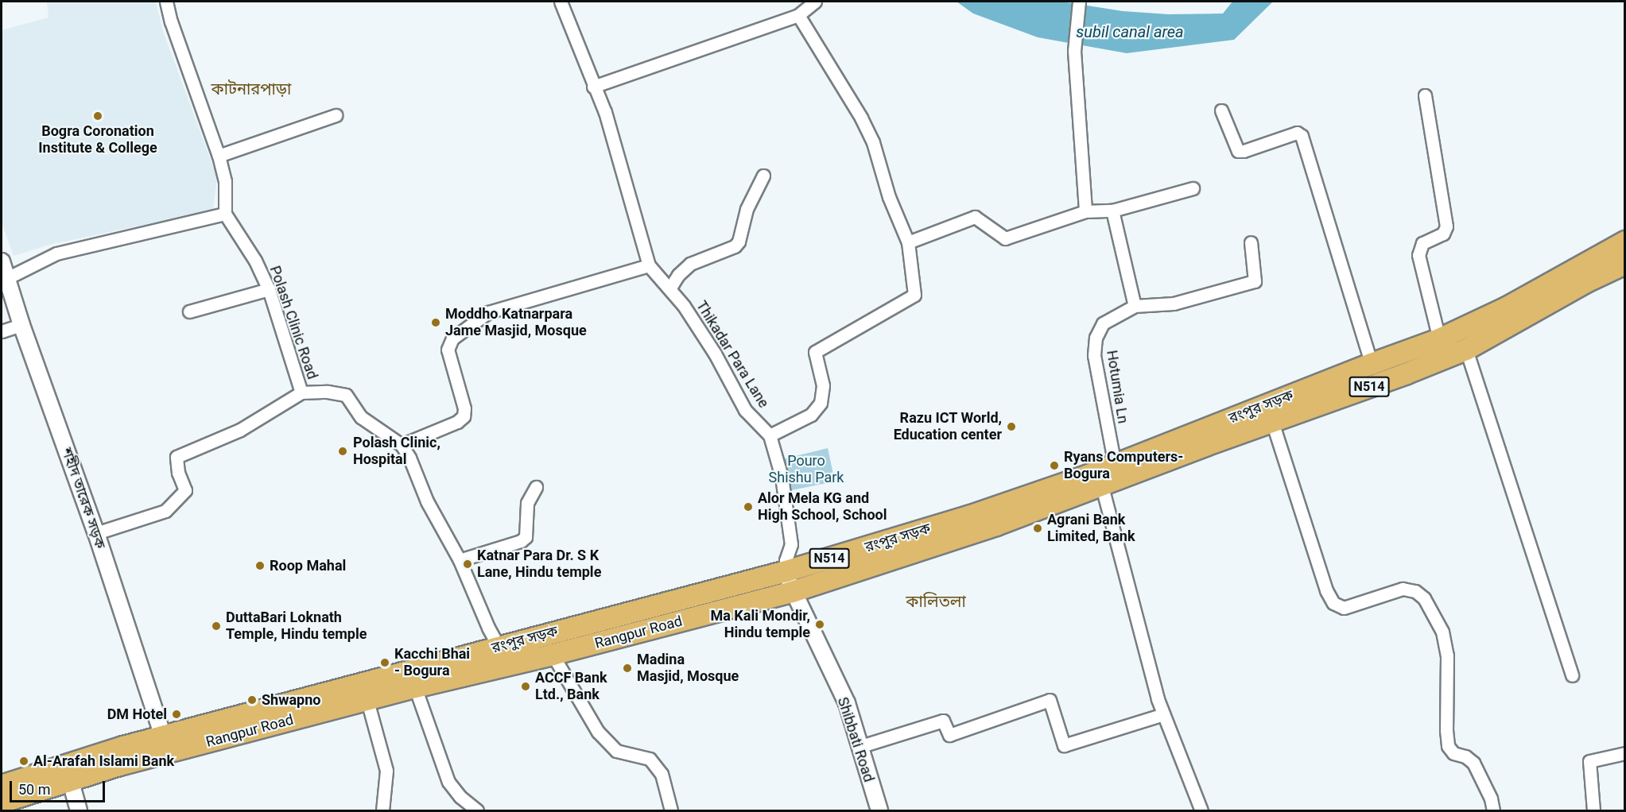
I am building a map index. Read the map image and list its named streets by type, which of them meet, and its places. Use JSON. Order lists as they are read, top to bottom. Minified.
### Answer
{"streets":{"highway":["N514","রংপুর সড়ক","Rangpur Road"],"street":["Polash Clinic Road","Thikadar Para Lane","Hotumia Ln","শহীদ তারেক সড়ক","Shibbati Road"]},"crossings":[["Polash Clinic Road","রংপুর সড়ক"],["Thikadar Para Lane","রংপুর সড়ক"],["Thikadar Para Lane","Shibbati Road"],["Hotumia Ln","রংপুর সড়ক"],["Hotumia Ln","Rangpur Road"],["রংপুর সড়ক","শহীদ তারেক সড়ক"],["রংপুর সড়ক","Rangpur Road"],["রংপুর সড়ক","Shibbati Road"],["শহীদ তারেক সড়ক","Rangpur Road"],["Rangpur Road","Shibbati Road"]],"districts":["কাটনারপাড়া","কালিতলা"],"water":["subil canal area"],"parks":["Pouro Shishu Park"],"places":["Bogra Coronation Institute & College","Moddho Katnarpara Jame Masjid, Mosque","Razu ICT World, Education center","Polash Clinic, Hospital","Ryans Computers- Bogura","Alor Mela KG and High School, School","Agrani Bank Limited, Bank","Katnar Para Dr. S K Lane, Hindu temple","Roop Mahal","Ma Kali Mondir, Hindu temple","DuttaBari Loknath Temple, Hindu temple","Kacchi Bhai - Bogura","Madina Masjid, Mosque","ACCF Bank Ltd., Bank","Shwapno","DM Hotel","Al-Arafah Islami Bank"],"scale_bar":"50 m"}
